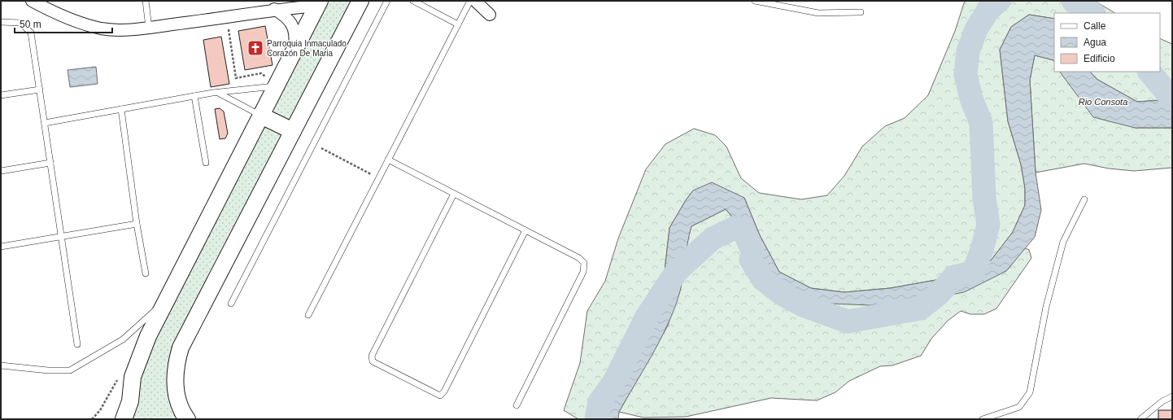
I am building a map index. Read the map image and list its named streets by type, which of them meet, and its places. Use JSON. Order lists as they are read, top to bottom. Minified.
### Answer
{"water":["Rio Consota"],"places":{"church":["Parroquia Inmaculado Corazón De Maria"]},"legend":["Calle","Agua","Edificio"],"scale_bar":"50 m"}
